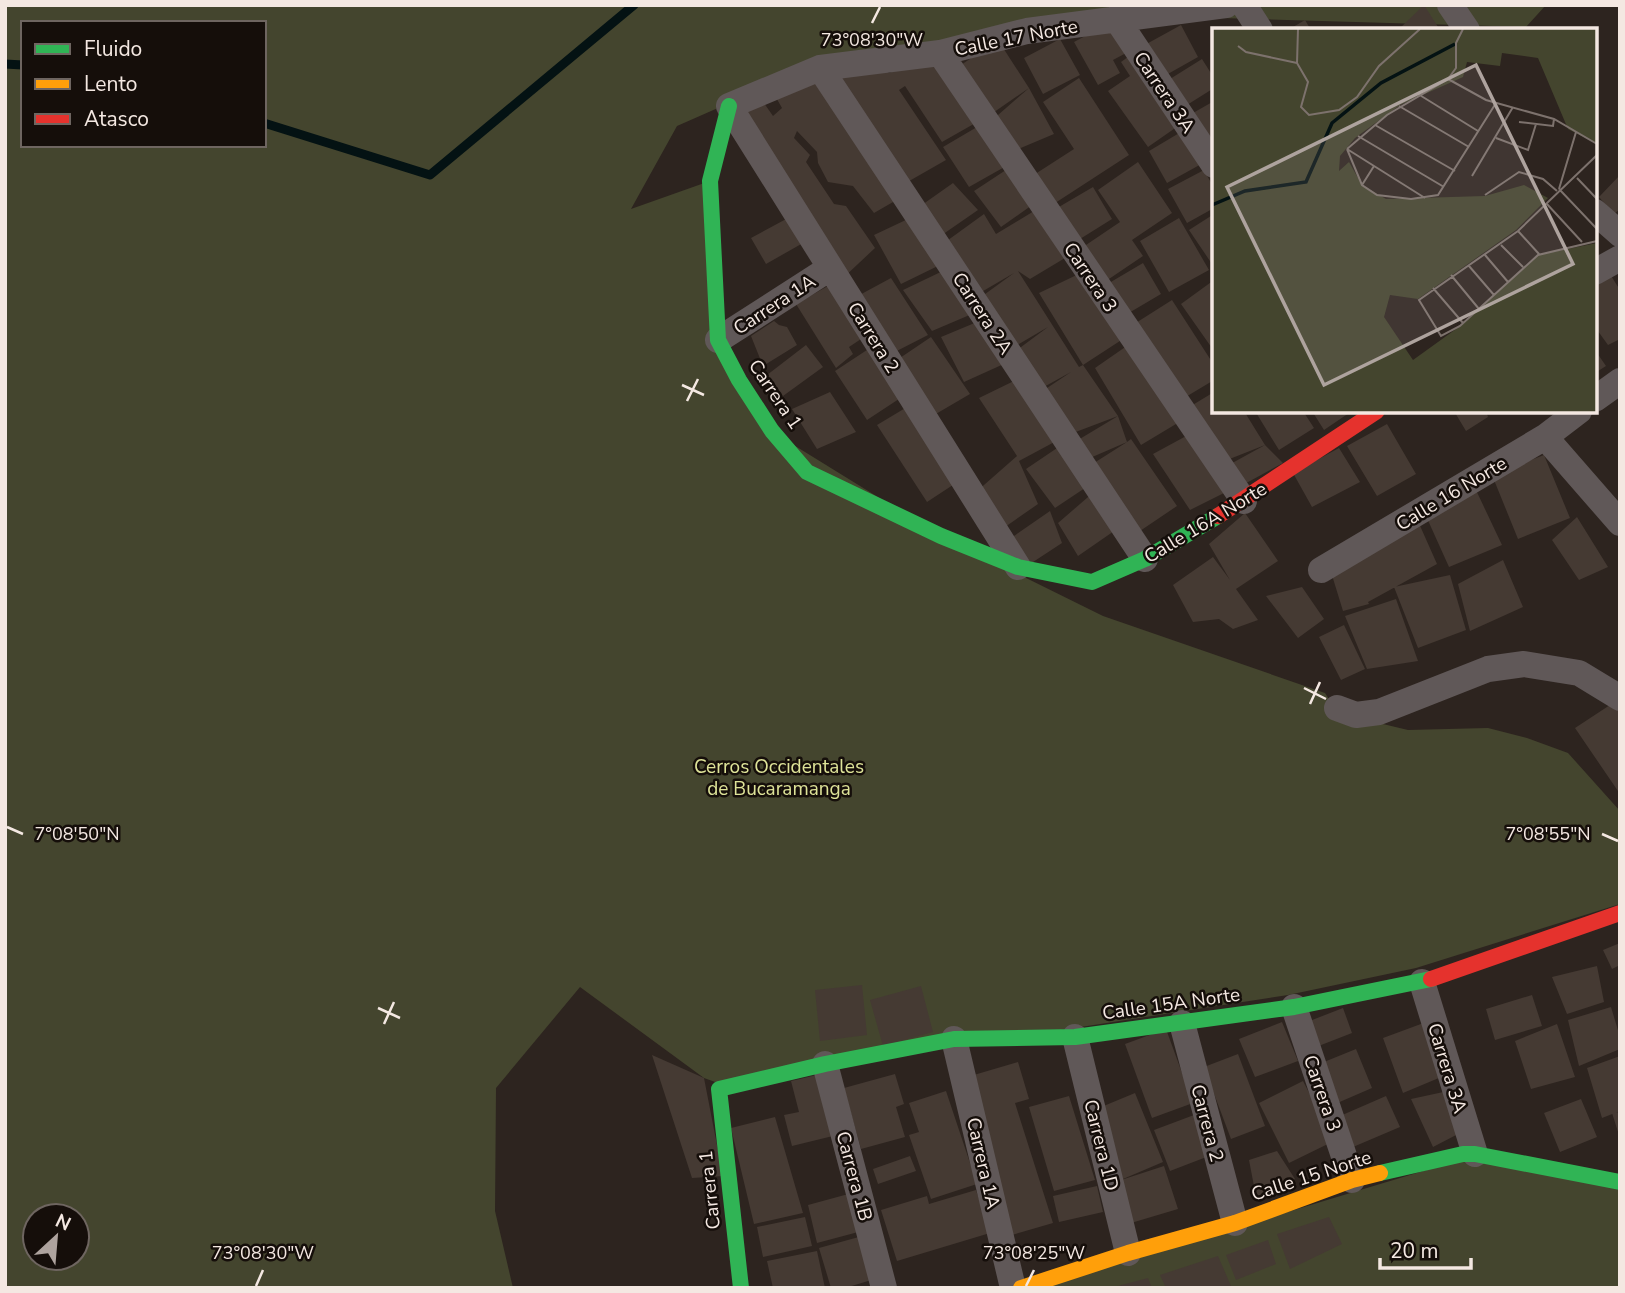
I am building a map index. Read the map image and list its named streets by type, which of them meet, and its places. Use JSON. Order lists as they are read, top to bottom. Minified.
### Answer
{"streets":{"street":["Calle 17 Norte","Carrera 3A","Carrera 3","Carrera 1A","Carrera 2A","Carrera 2","Carrera 1","Calle 16 Norte","Calle 16A Norte","Calle 15A Norte","Carrera 1D","Calle 15 Norte","Carrera 1B"]},"crossings":[["Calle 17 Norte","Carrera 3A"],["Calle 17 Norte","Carrera 3"],["Calle 17 Norte","Carrera 2A"],["Calle 17 Norte","Carrera 2"],["Calle 17 Norte","Carrera 1"],["Carrera 3A","Calle 15A Norte"],["Carrera 3A","Calle 15 Norte"],["Carrera 3","Calle 16A Norte"],["Carrera 3","Calle 15A Norte"],["Carrera 3","Calle 15 Norte"],["Carrera 1A","Carrera 2"],["Carrera 1A","Carrera 1"],["Carrera 1A","Calle 15A Norte"],["Carrera 2A","Calle 16A Norte"],["Carrera 2","Carrera 1"],["Carrera 2","Calle 16A Norte"],["Carrera 2","Calle 15A Norte"],["Carrera 2","Calle 15 Norte"],["Carrera 1","Calle 16A Norte"],["Carrera 1","Calle 15A Norte"],["Calle 15A Norte","Carrera 1D"],["Calle 15A Norte","Carrera 1B"],["Carrera 1D","Calle 15 Norte"]],"parks":["Cerros Occidentales de Bucaramanga"],"legend":["Fluido","Lento","Atasco"],"scale_bar":"20 m","north":"top right","coordinates":["73°08'30\"W","7°08'55\"N","7°08'50\"N","73°08'25\"W"]}
